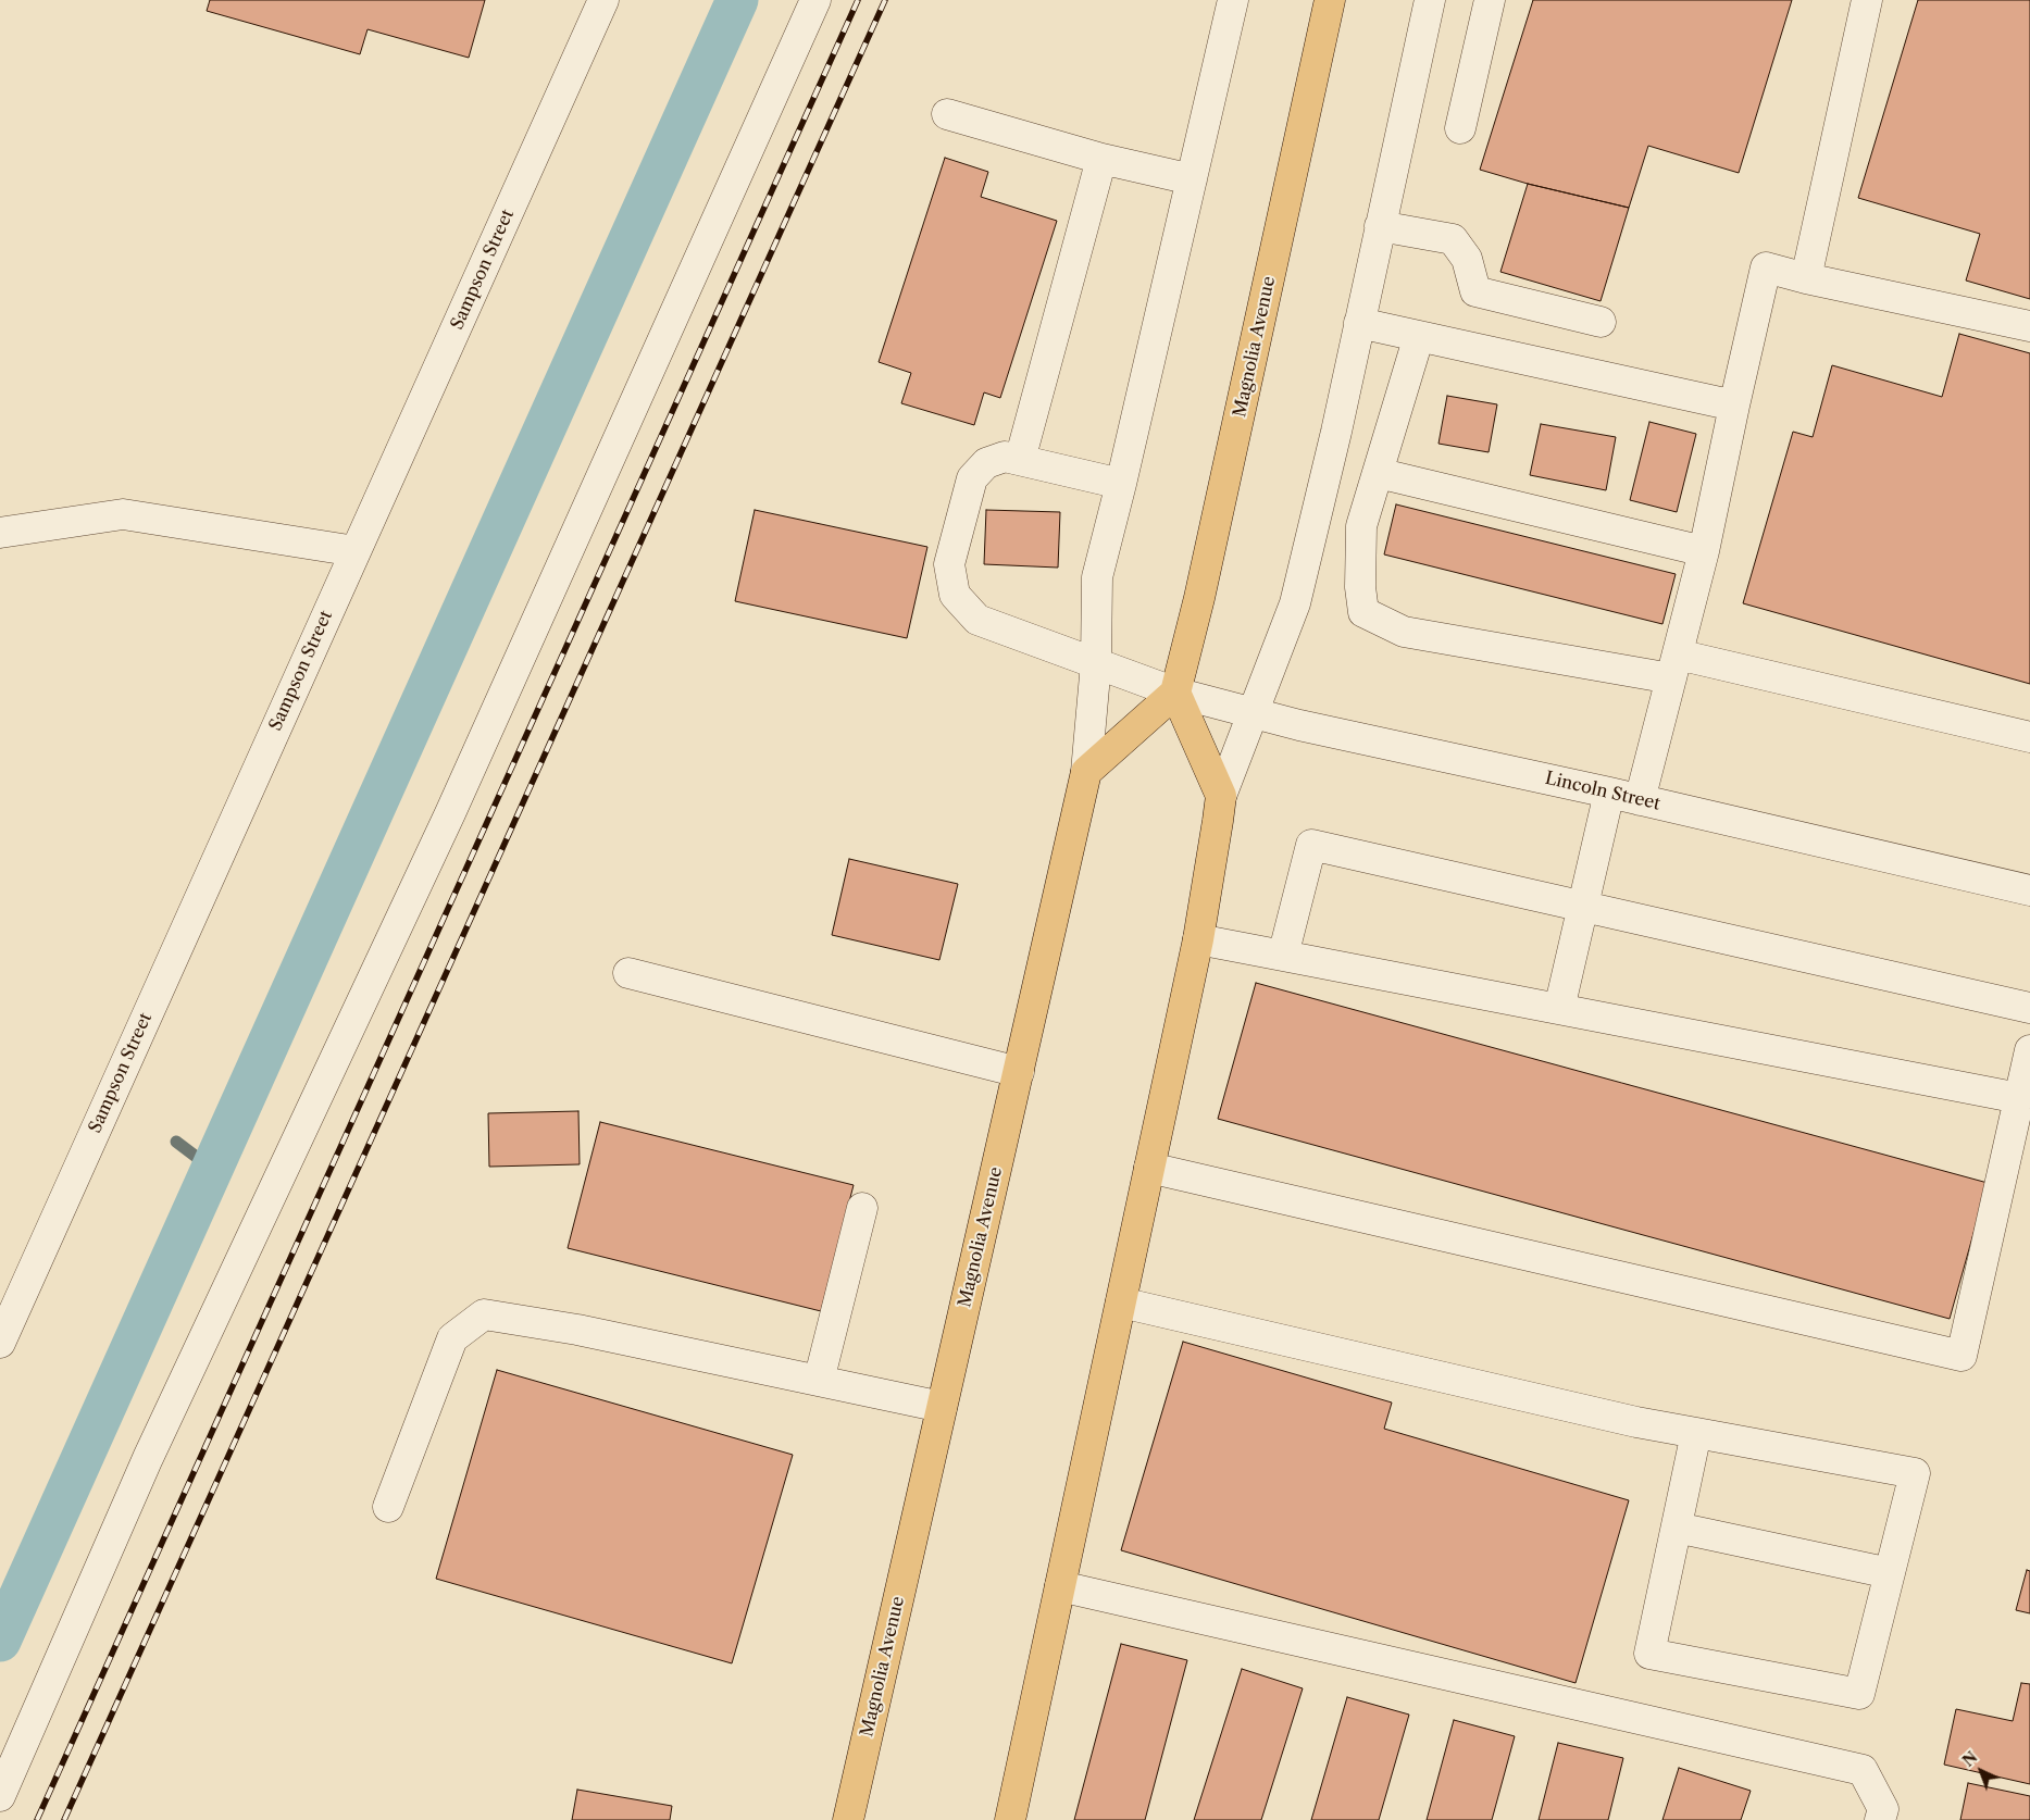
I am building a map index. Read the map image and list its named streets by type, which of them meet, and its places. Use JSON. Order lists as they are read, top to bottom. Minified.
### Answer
{"streets":{"main road":["Magnolia Avenue"],"street":["Sampson Street","Lincoln Street"]},"crossings":[["Magnolia Avenue","Lincoln Street"]],"north":"top left"}
